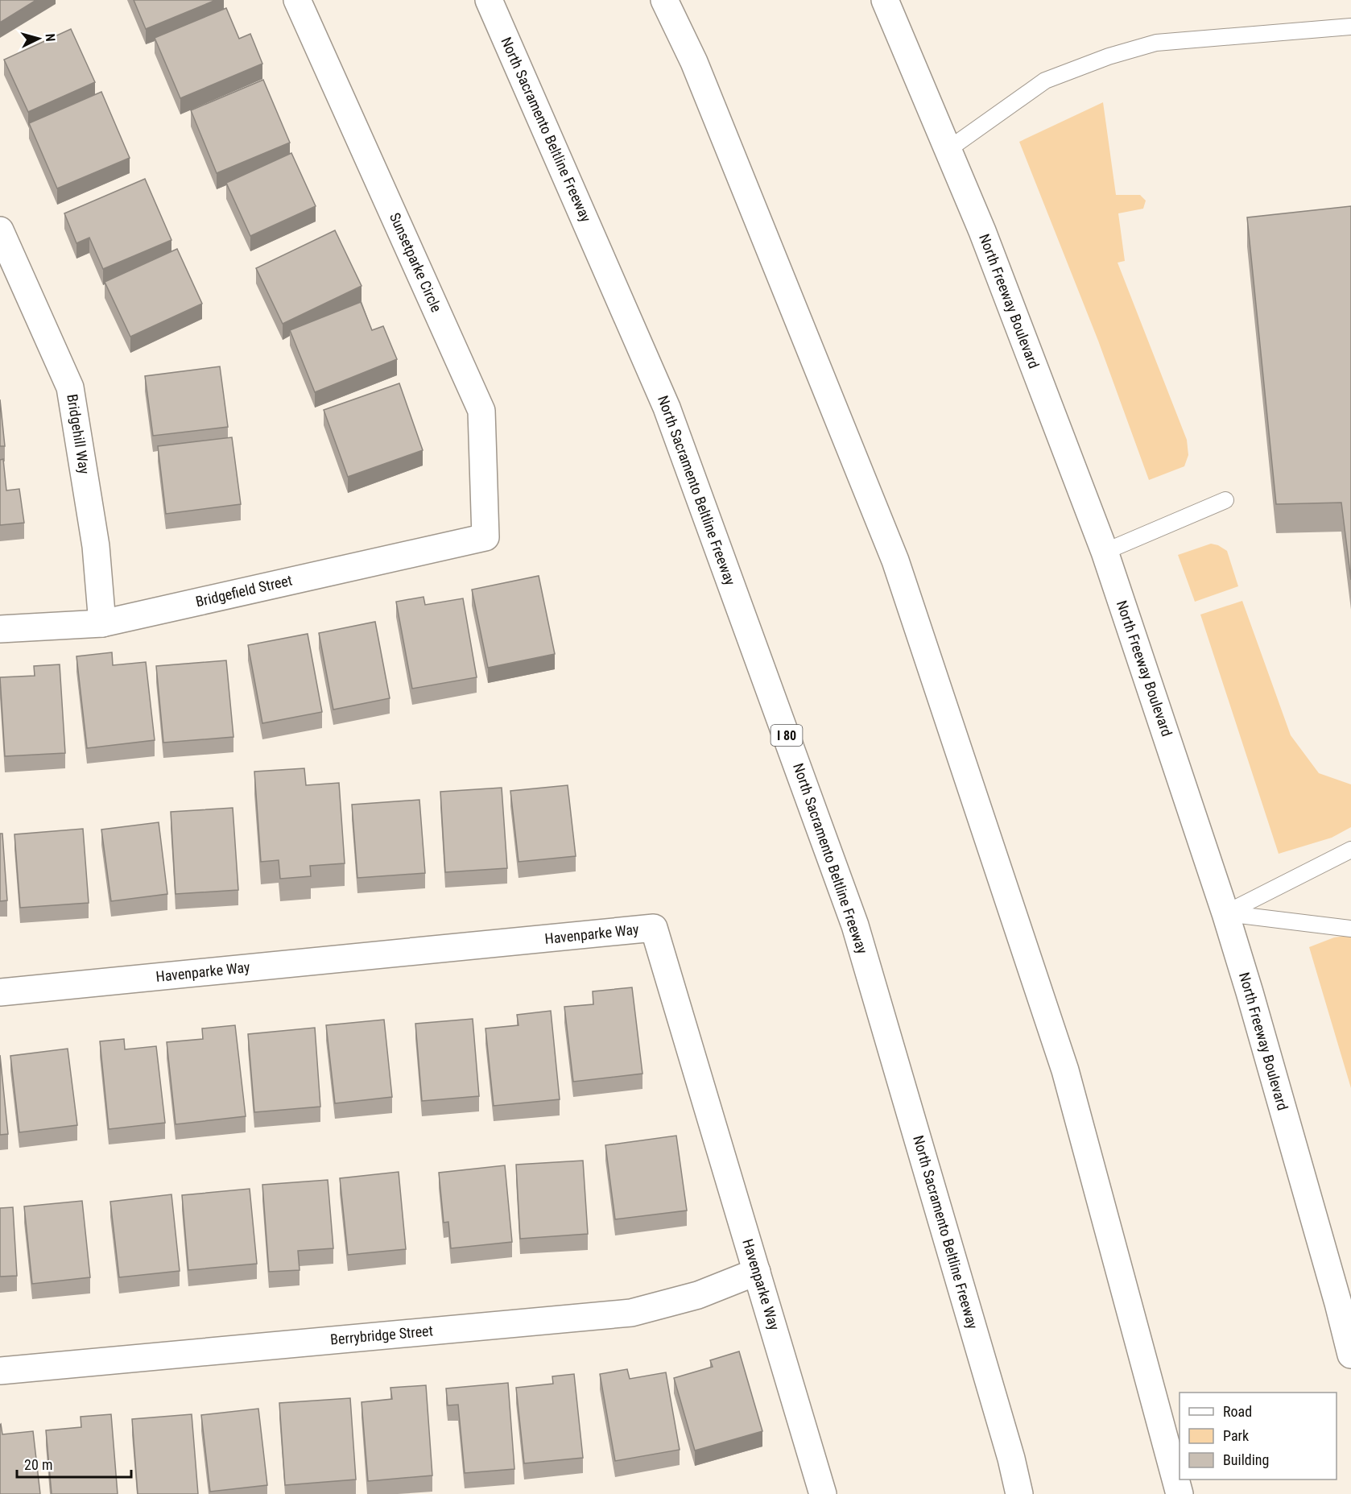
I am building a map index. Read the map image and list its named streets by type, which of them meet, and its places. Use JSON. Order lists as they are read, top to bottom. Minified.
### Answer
{"streets":{"main road":["North Sacramento Beltline Freeway","Sunsetparke Circle","North Freeway Boulevard","Bridgehill Way","Bridgefield Street","I 80","Havenparke Way","Berrybridge Street"]},"crossings":[["Sunsetparke Circle","Bridgefield Street"],["Bridgehill Way","Bridgefield Street"],["Havenparke Way","Berrybridge Street"]],"legend":["Road","Park","Building"],"scale_bar":"20 m","north":"right"}
